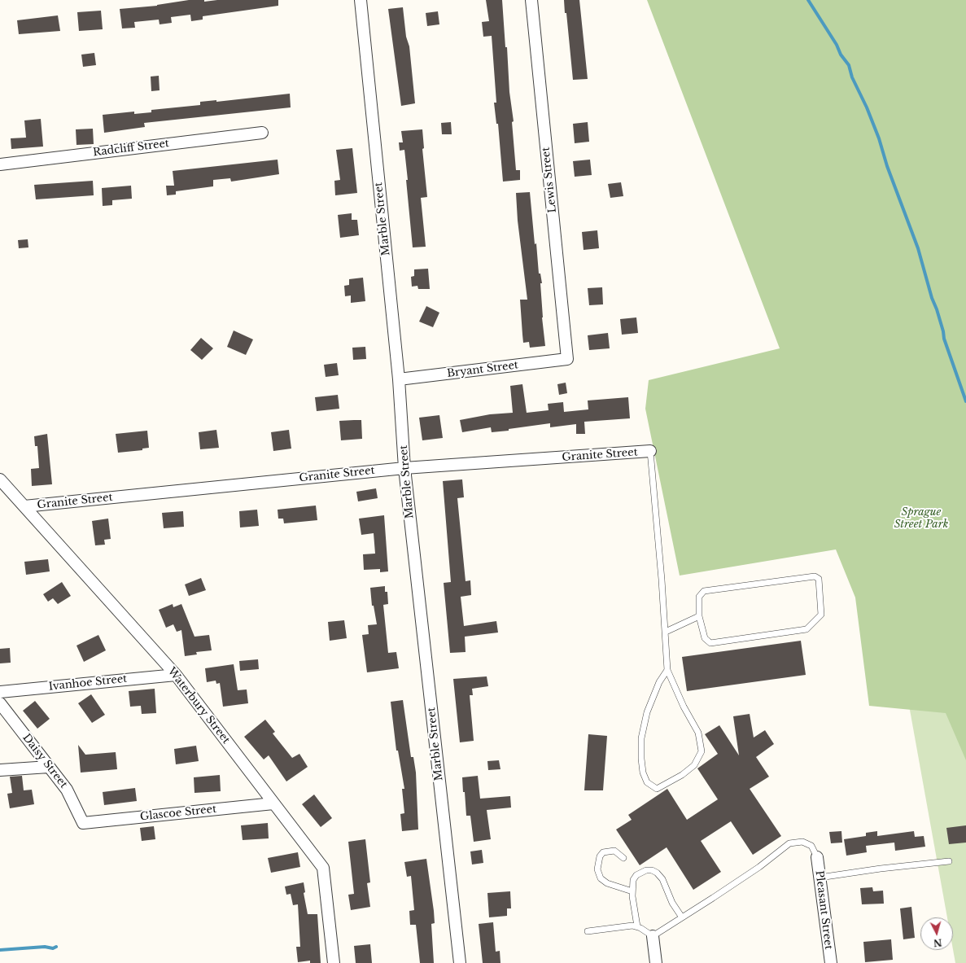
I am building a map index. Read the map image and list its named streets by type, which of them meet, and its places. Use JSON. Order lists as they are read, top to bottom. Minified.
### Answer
{"streets":{"street":["Radcliff Street","Lewis Street","Marble Street","Bryant Street","Granite Street","Ivanhoe Street","Waterbury Street","Daisy Street","Glascoe Street","Pleasant Street"]},"crossings":[["Lewis Street","Bryant Street"],["Marble Street","Bryant Street"],["Marble Street","Granite Street"],["Granite Street","Waterbury Street"],["Ivanhoe Street","Waterbury Street"],["Waterbury Street","Glascoe Street"],["Daisy Street","Glascoe Street"]],"parks":["Sprague Street Park"],"north":"bottom"}
